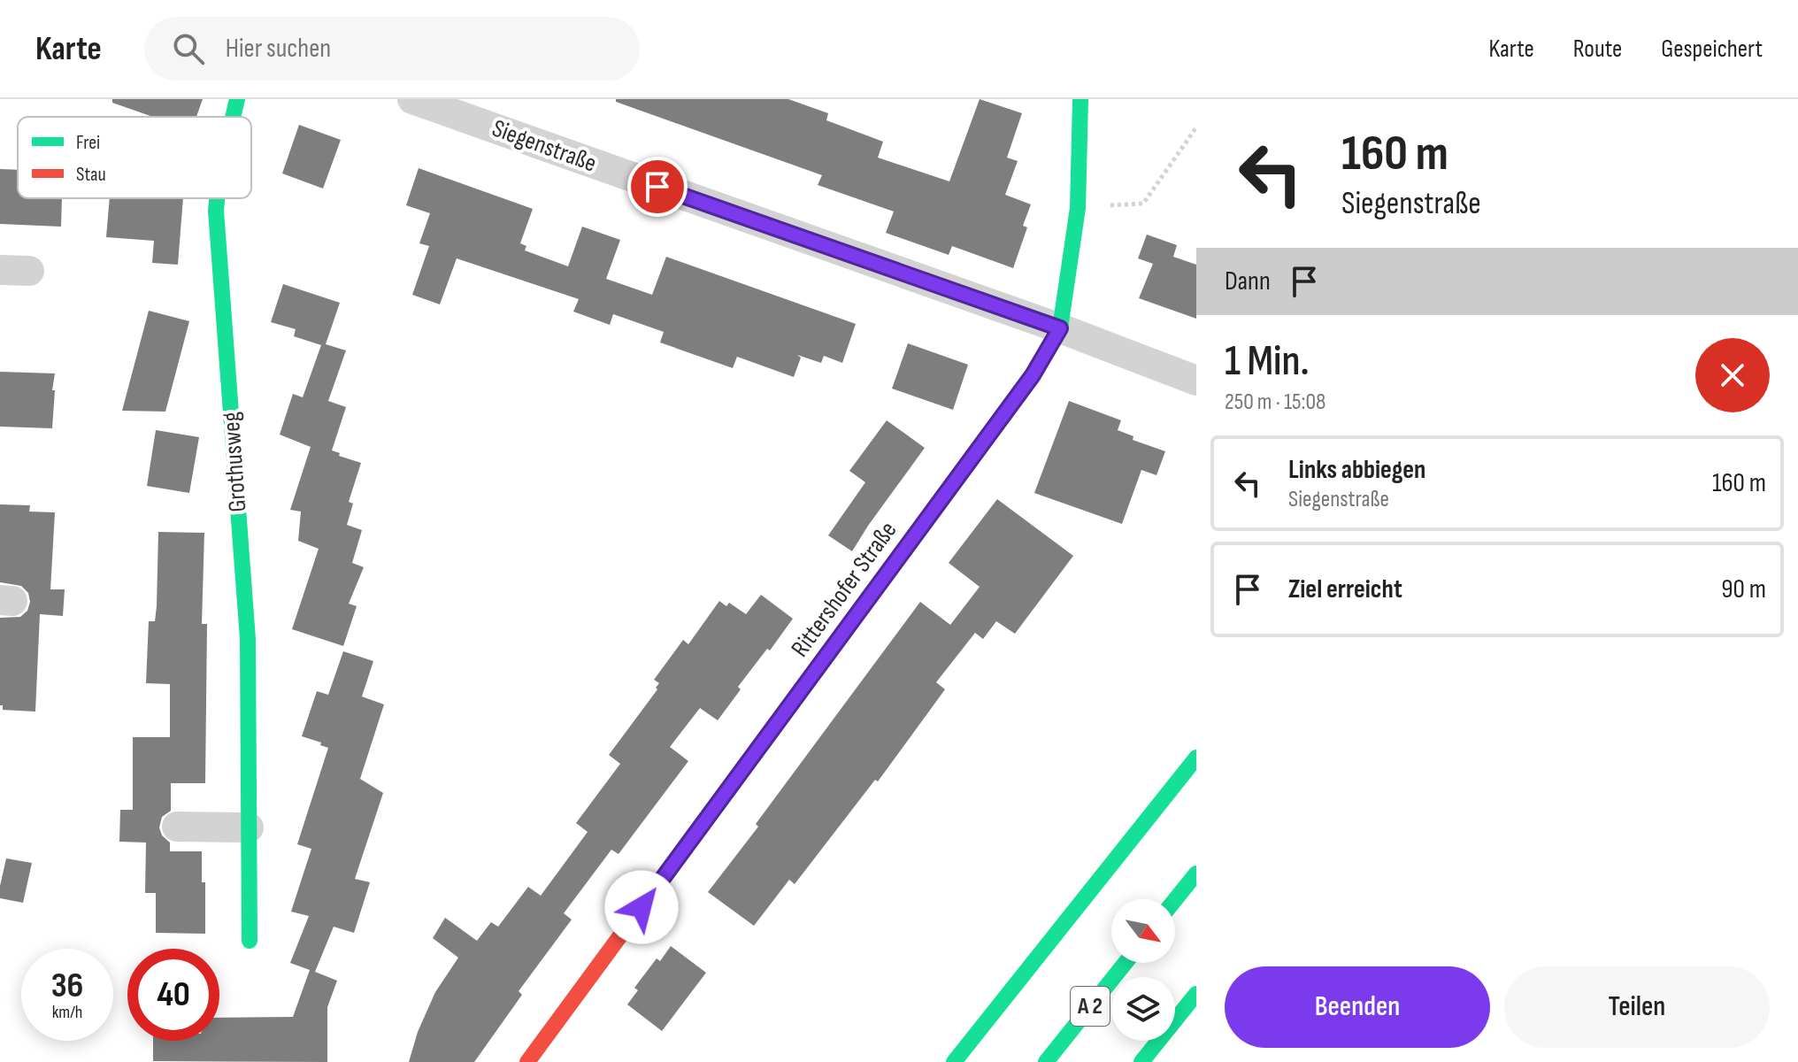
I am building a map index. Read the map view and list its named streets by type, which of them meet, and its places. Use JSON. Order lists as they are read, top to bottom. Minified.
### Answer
{"streets":{"main road":["Grothusweg","Rittershofer Straße","A 2"],"street":["Siegenstraße"]},"crossings":[["Siegenstraße","Rittershofer Straße"]],"legend":["Frei","Stau"],"north":"bottom right","page":{"header":"Karte","search":"Hier suchen","nav":["Karte","Route","Gespeichert"],"turn":["160 m","Siegenstraße"],"then":"Dann","heading":["1 Min.","250 m · 15:08"],"list":[{"name":"Links abbiegen","note":"Siegenstraße","value":"160 m"},{"name":"Ziel erreicht","value":"90 m"}],"speed":"36 km/h","limit":"40","buttons":["Beenden","Teilen"]}}
